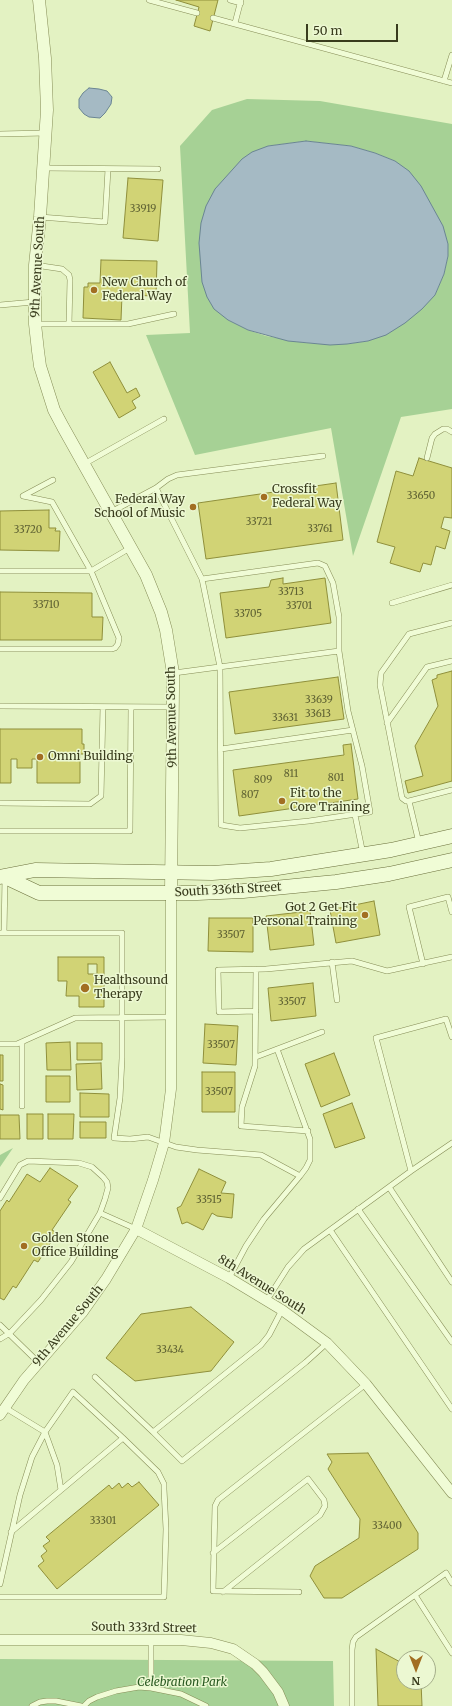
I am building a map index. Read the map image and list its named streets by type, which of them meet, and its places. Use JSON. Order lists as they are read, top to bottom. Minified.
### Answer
{"streets":{"main road":["South 336th Street"],"street":["9th Avenue South","8th Avenue South","South 333rd Street"]},"crossings":[["9th Avenue South","South 336th Street"],["9th Avenue South","8th Avenue South"]],"parks":["Celebration Park"],"places":["New Church of Federal Way","Crossfit Federal Way","Federal Way School of Music","Omni Building","Fit to the Core Training","Got 2 Get Fit Personal Training","Healthsound Therapy","Golden Stone Office Building"],"house_numbers":["33919","33650","33721","33761","33720","33713","33710","33701","33705","33639","33613","33631","811","801","809","807","33507","33507","33507","33507","33515","33434","33301","33400"],"scale_bar":"50 m","north":"bottom"}
